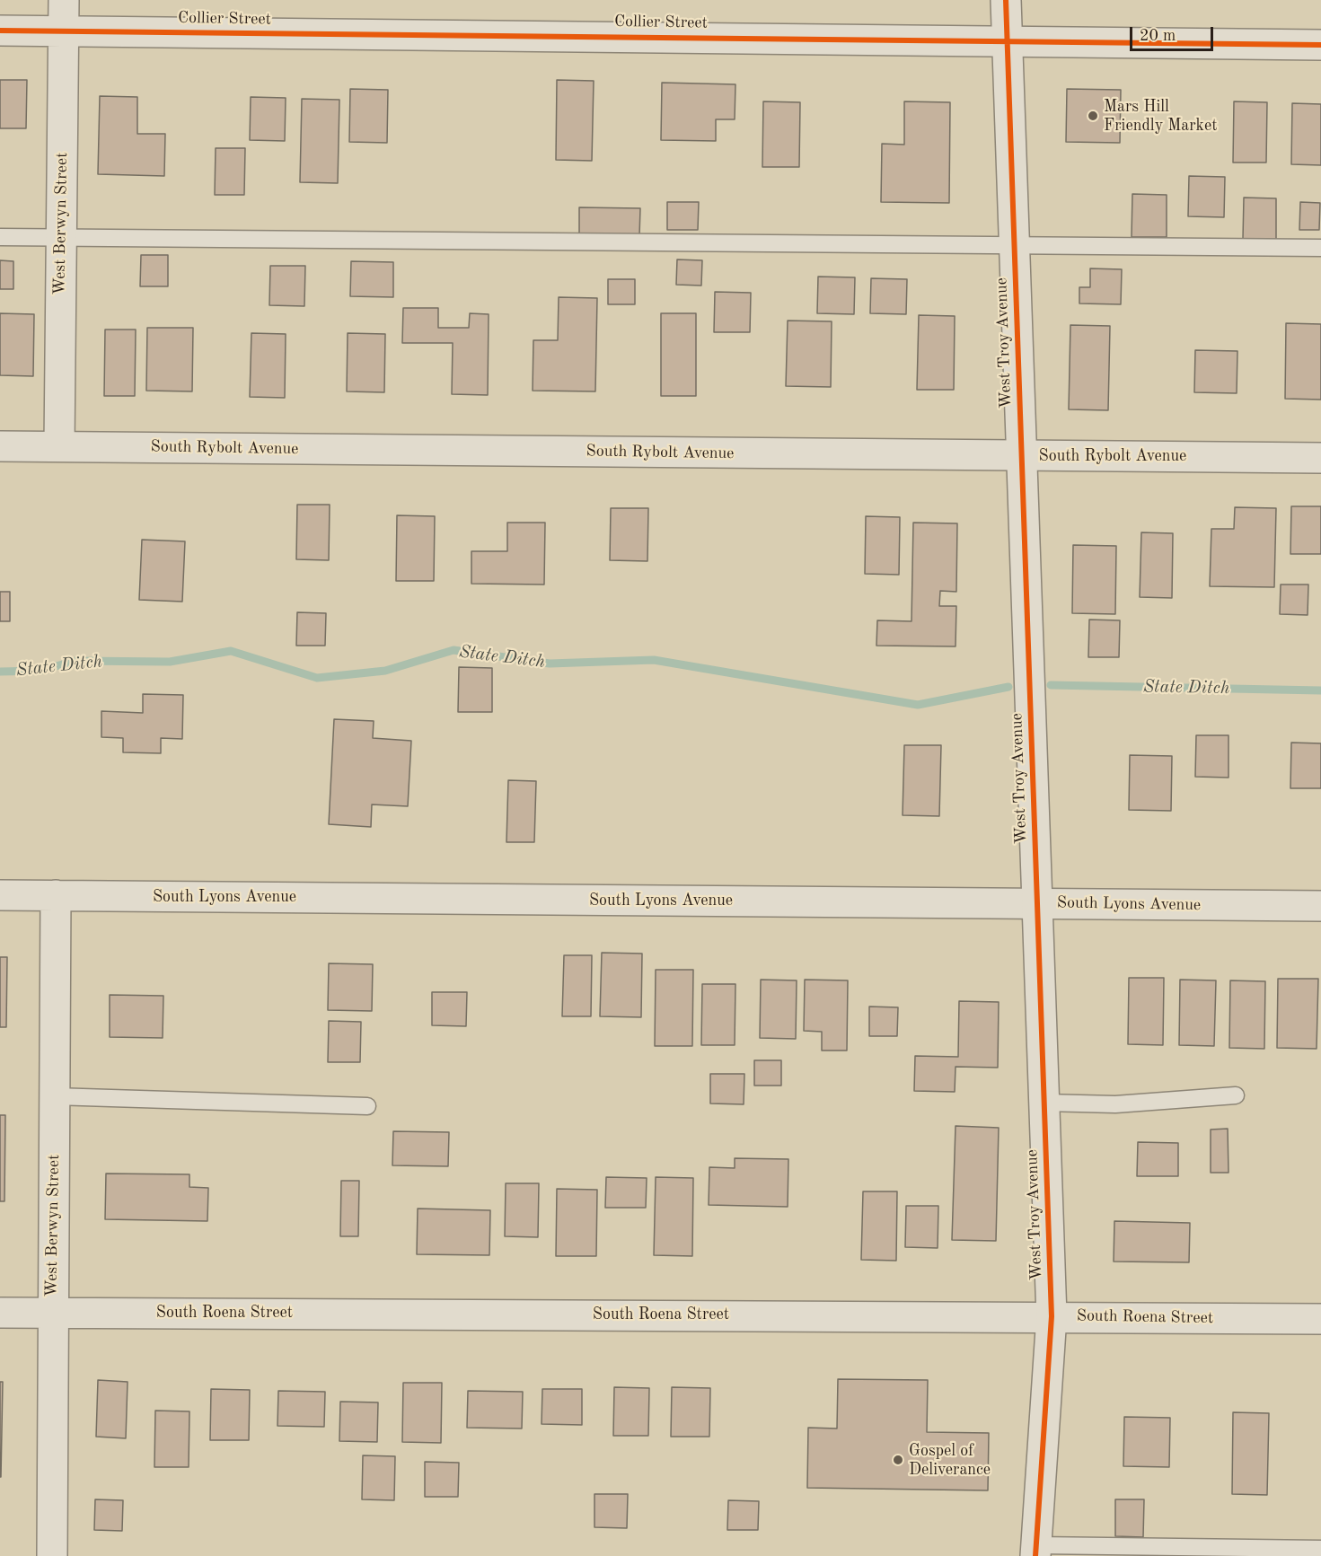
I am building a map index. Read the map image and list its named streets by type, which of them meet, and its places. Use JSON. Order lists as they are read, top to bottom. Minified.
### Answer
{"streets":{"street":["Collier Street","West Berwyn Street","West Troy Avenue","South Rybolt Avenue","South Lyons Avenue","South Roena Street"]},"crossings":[["Collier Street","West Berwyn Street"],["Collier Street","West Troy Avenue"],["West Berwyn Street","South Rybolt Avenue"],["West Berwyn Street","South Lyons Avenue"],["West Berwyn Street","South Roena Street"],["West Troy Avenue","South Rybolt Avenue"],["West Troy Avenue","South Lyons Avenue"],["West Troy Avenue","South Roena Street"]],"water":["State Ditch"],"places":["Mars Hill Friendly Market","Gospel of Deliverance"],"scale_bar":"20 m"}
